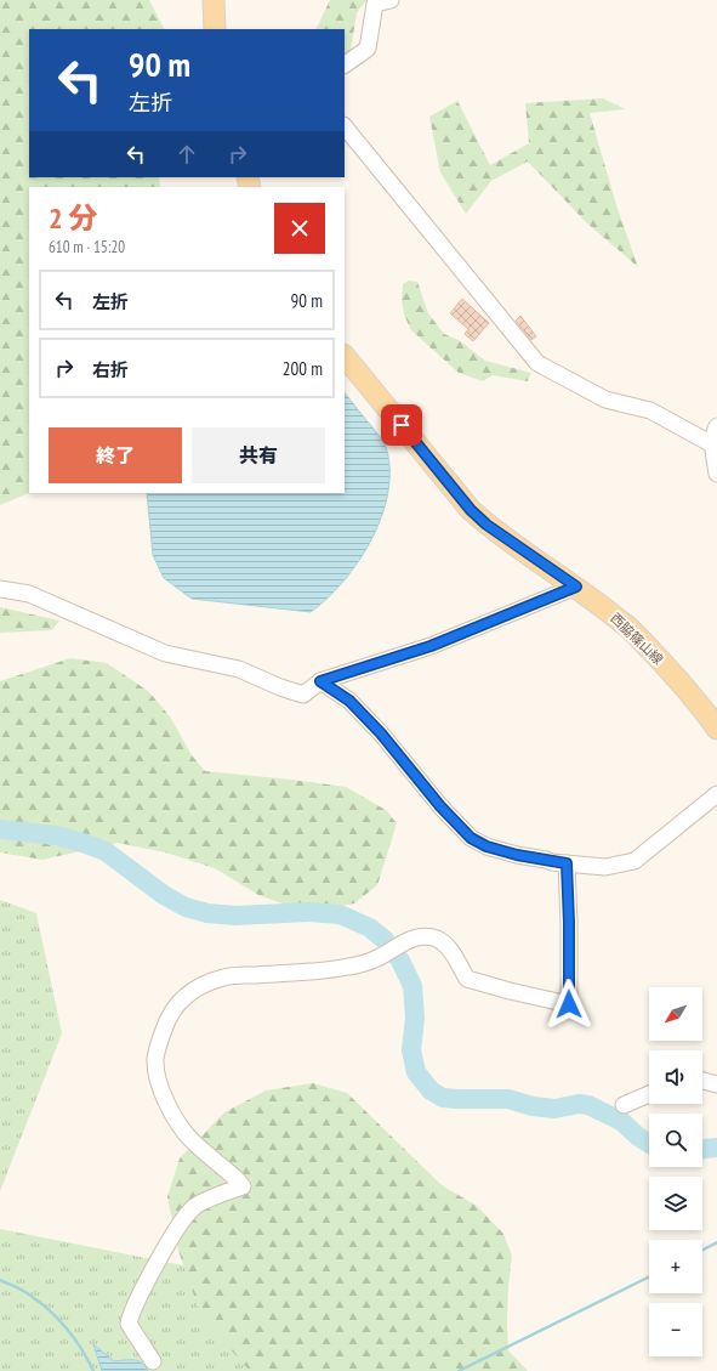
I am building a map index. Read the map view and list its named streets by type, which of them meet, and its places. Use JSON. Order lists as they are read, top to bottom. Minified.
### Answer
{"streets":{"main road":["西脇篠山線"]},"north":"bottom left","page":{"turn":["90 m","左折"],"heading":["2 分","610 m · 15:20"],"list":[{"name":"左折","value":"90 m"},{"name":"右折","value":"200 m"}],"buttons":["終了","共有"],"map_buttons":["+","−"]}}
